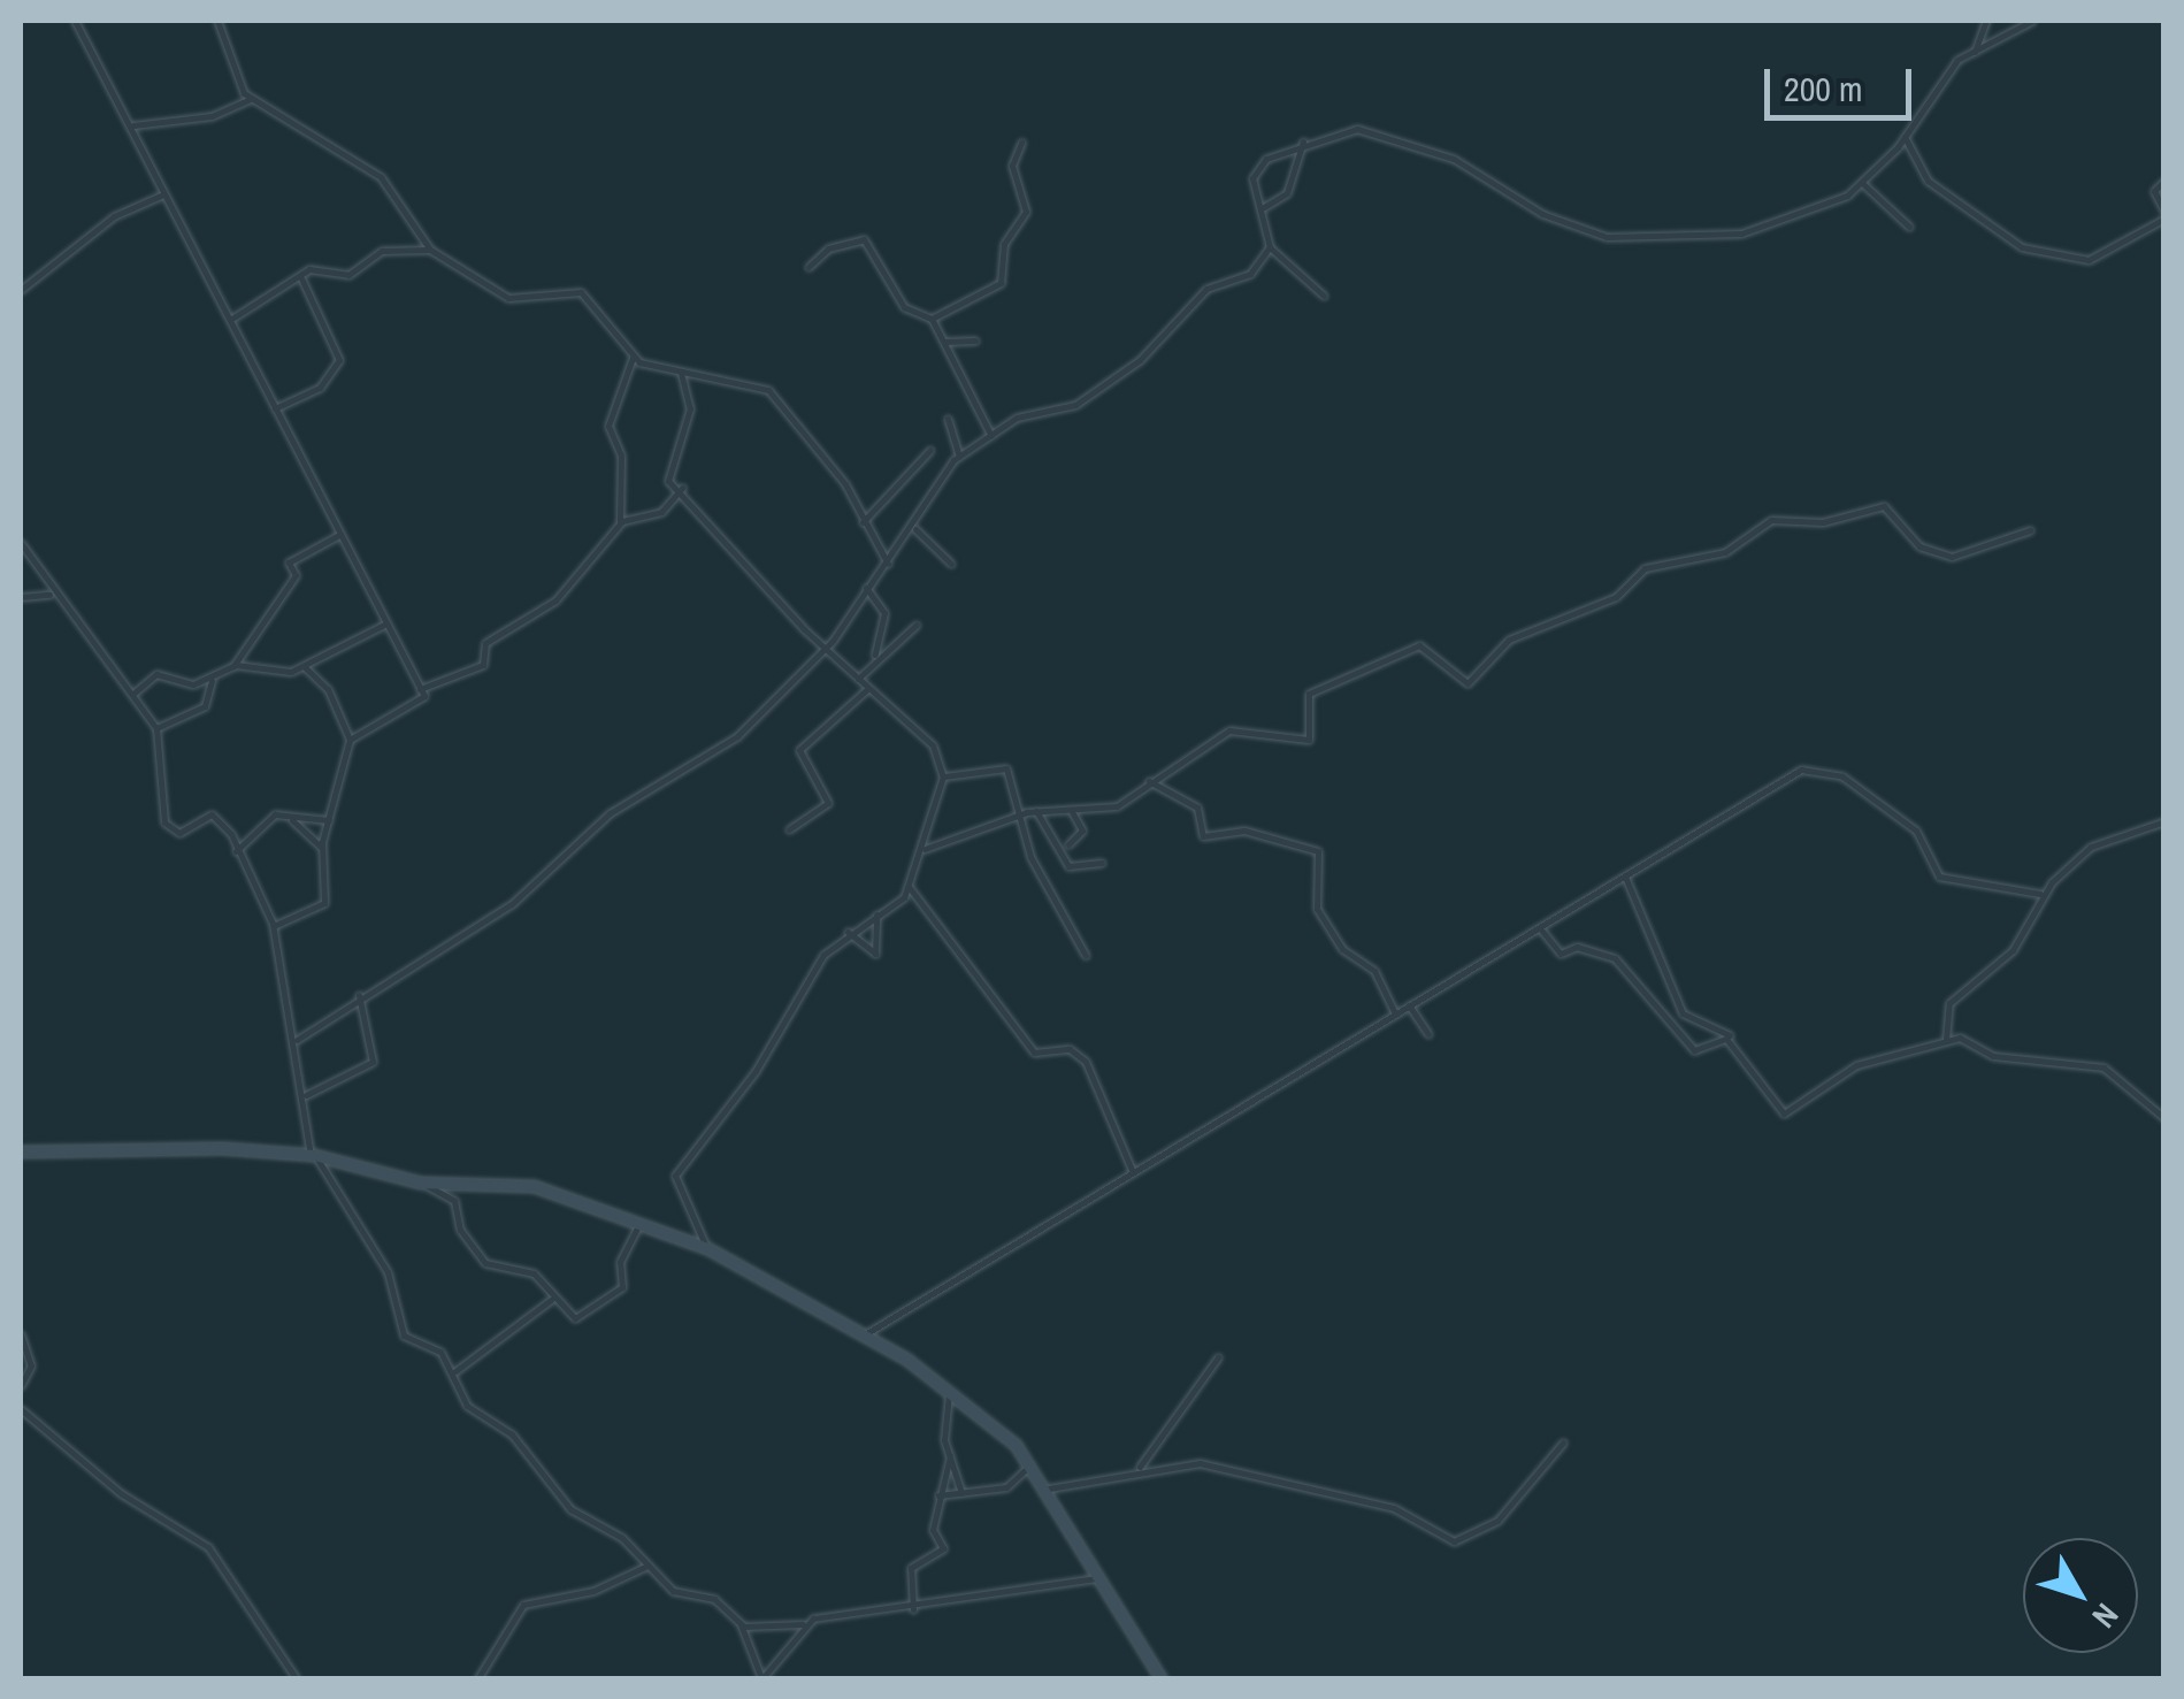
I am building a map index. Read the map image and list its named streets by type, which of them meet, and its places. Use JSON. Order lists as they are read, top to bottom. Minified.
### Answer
{"scale_bar":"200 m","north":"bottom right"}
